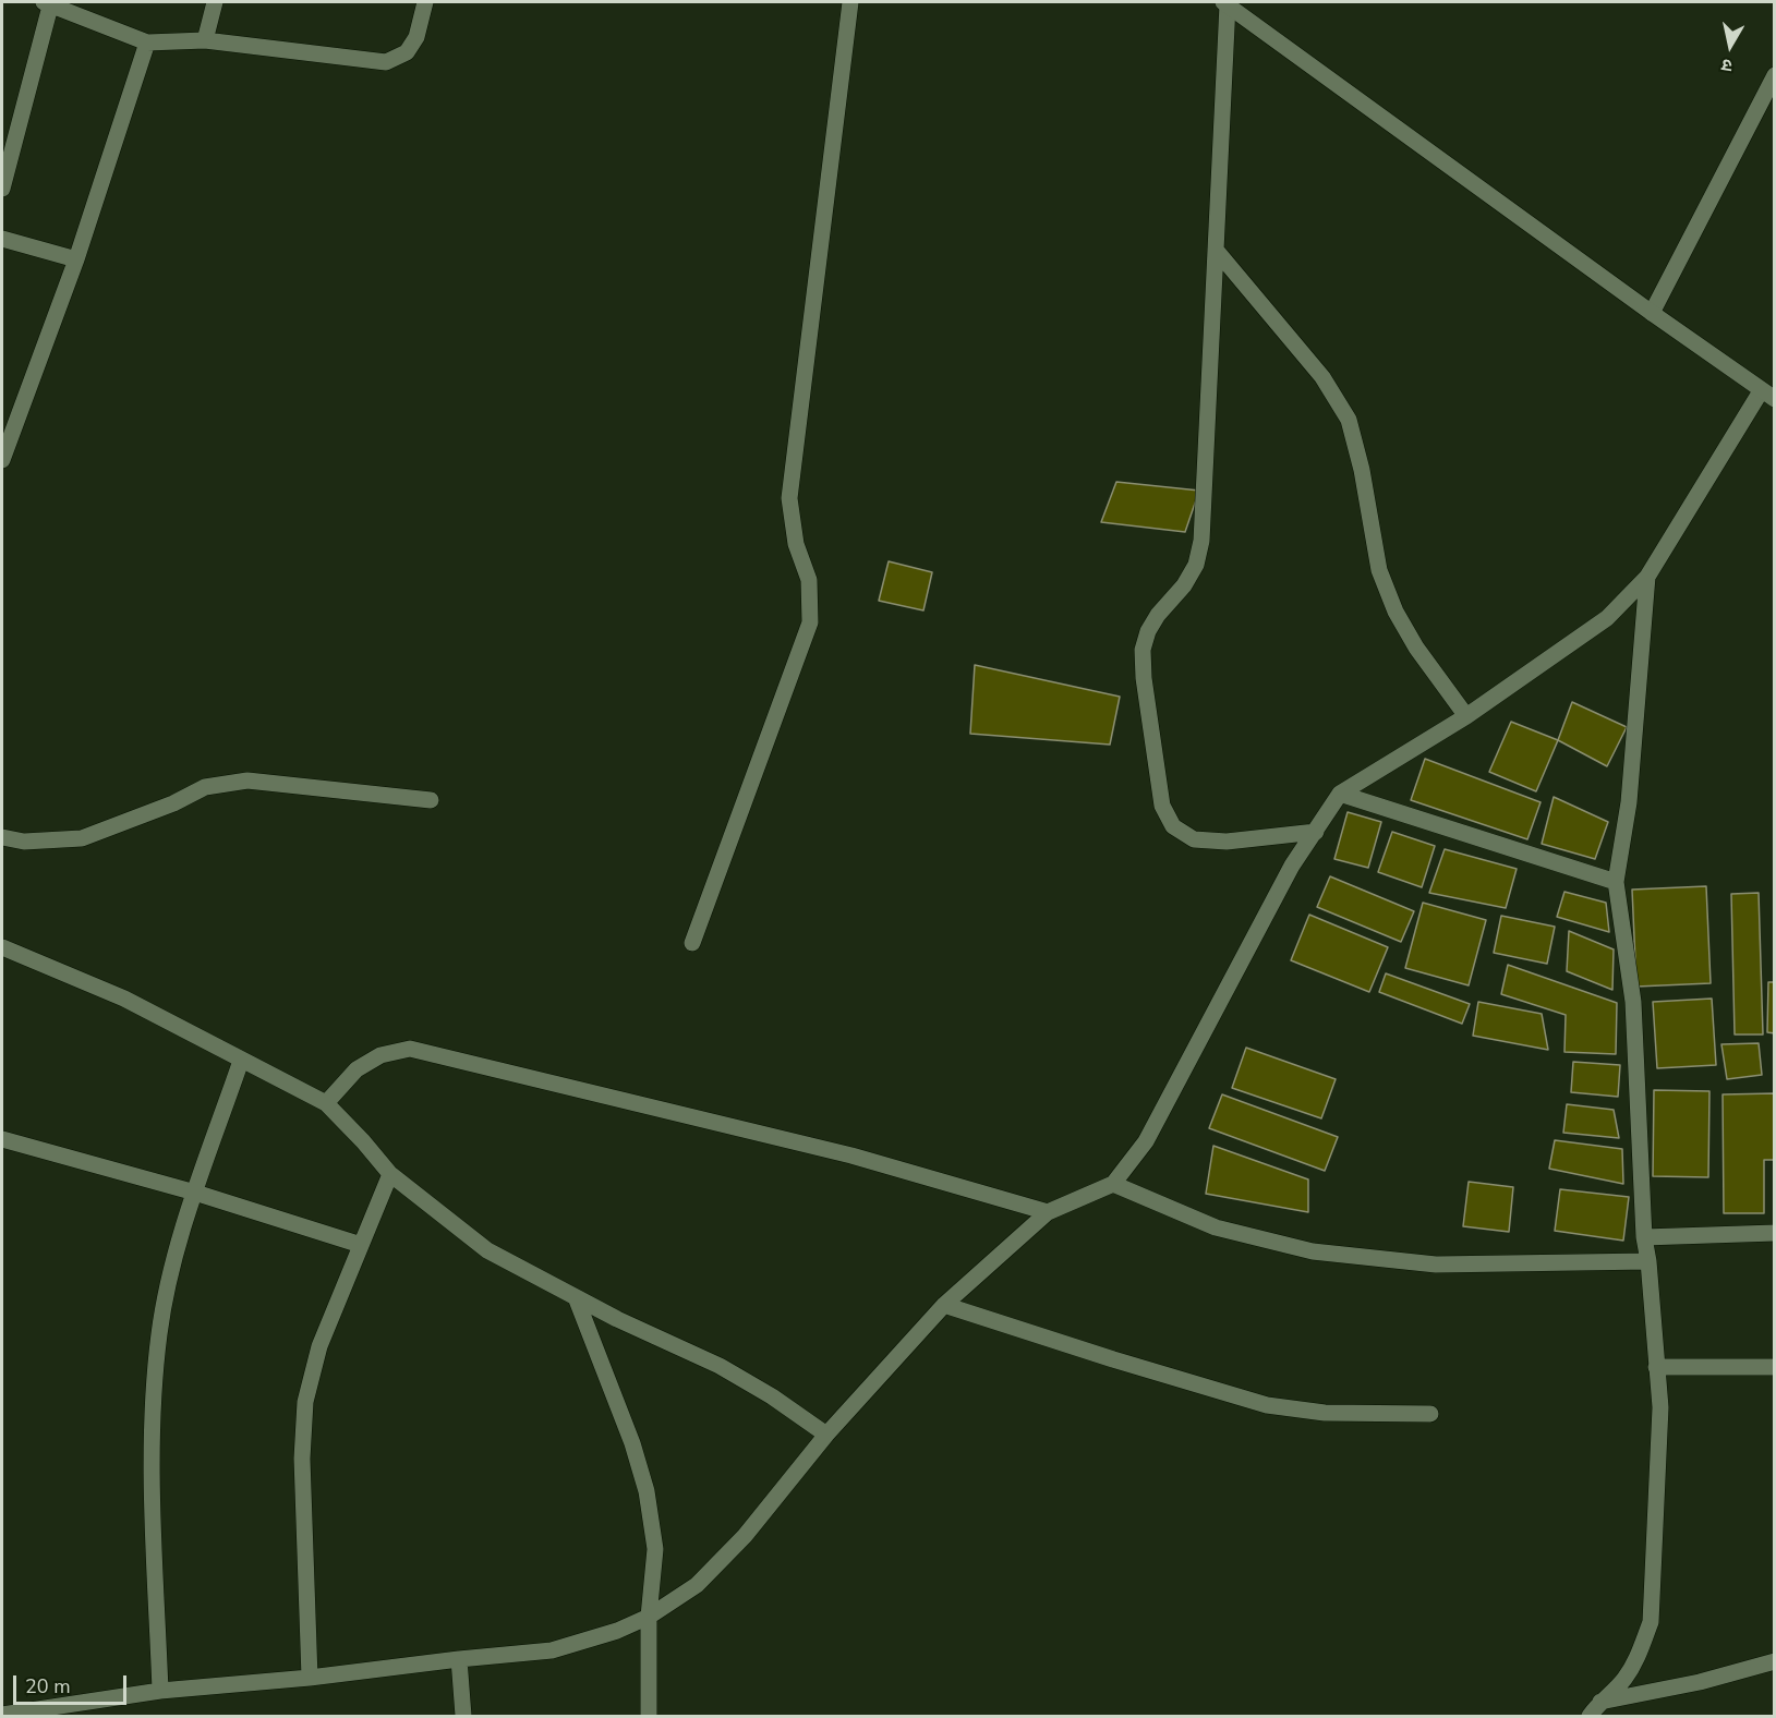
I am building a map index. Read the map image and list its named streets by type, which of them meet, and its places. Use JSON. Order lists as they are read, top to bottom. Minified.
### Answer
{"scale_bar":"20 m","north":"bottom"}
